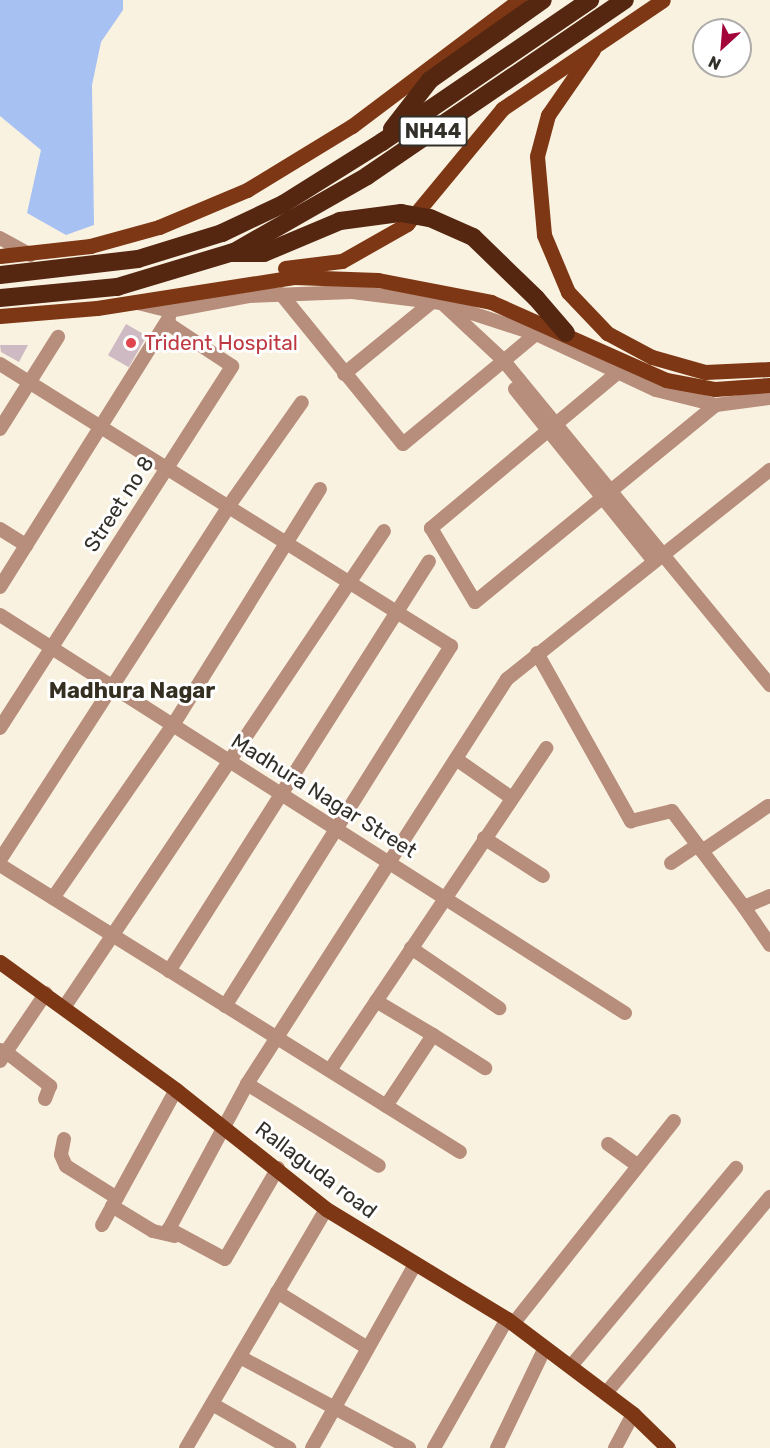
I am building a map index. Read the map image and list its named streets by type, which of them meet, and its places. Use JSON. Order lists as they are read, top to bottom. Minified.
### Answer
{"streets":{"highway":["NH44"],"main road":["Rallaguda road"],"street":["Street no 8","Madhura Nagar Street"]},"crossings":[["Street no 8","Madhura Nagar Street"]],"districts":["Madhura Nagar"],"places":["Trident Hospital"],"north":"bottom left"}
